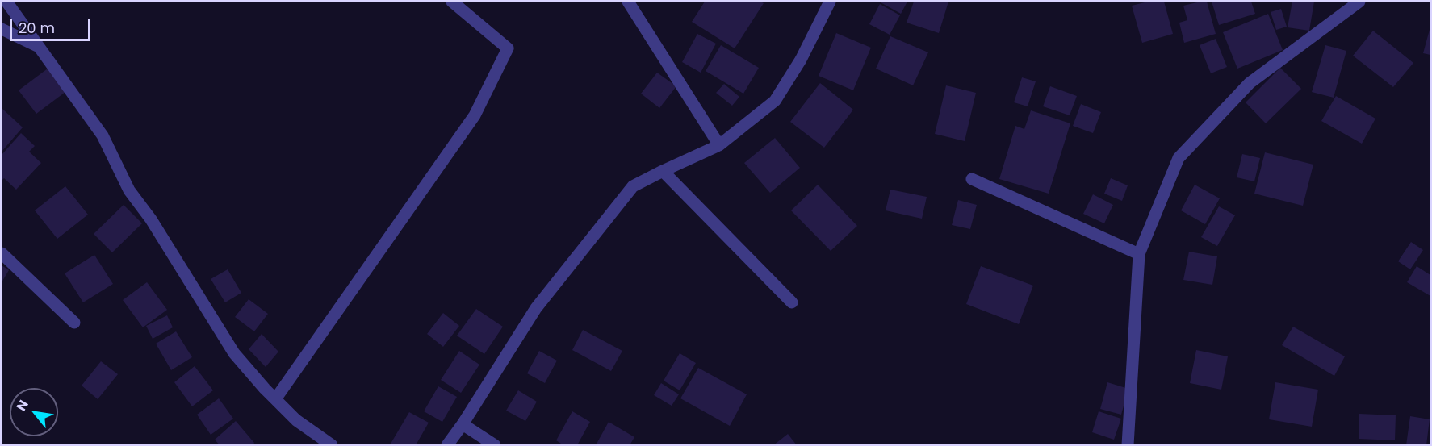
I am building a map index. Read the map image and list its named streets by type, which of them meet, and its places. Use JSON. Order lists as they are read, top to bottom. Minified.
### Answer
{"scale_bar":"20 m","north":"top left"}
